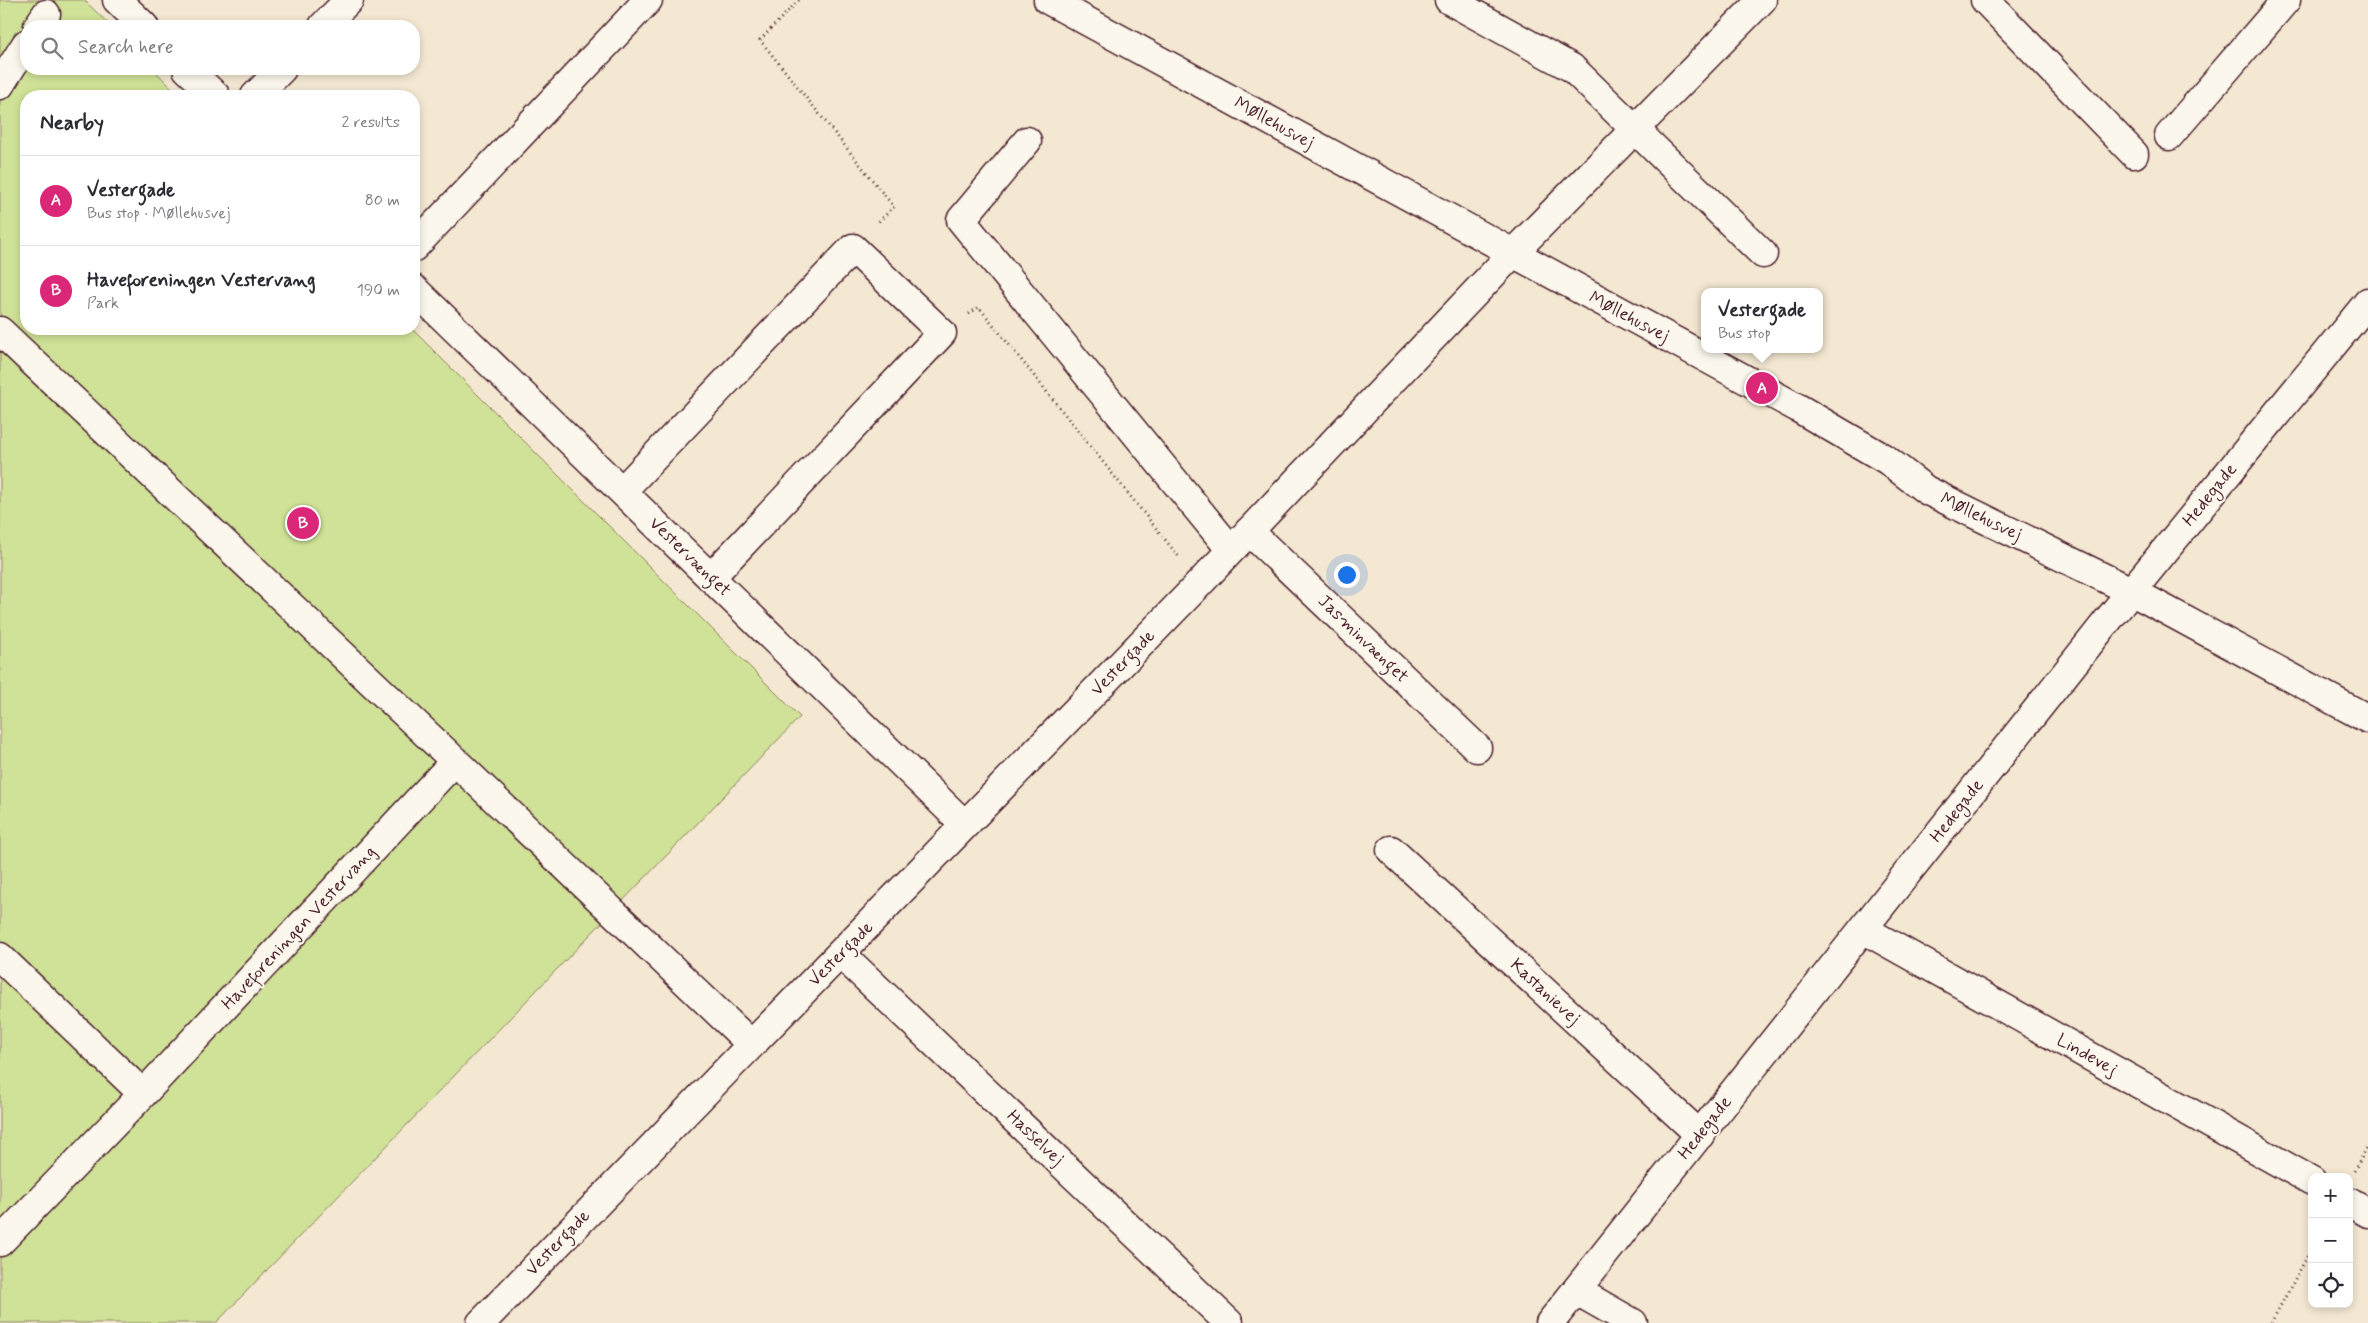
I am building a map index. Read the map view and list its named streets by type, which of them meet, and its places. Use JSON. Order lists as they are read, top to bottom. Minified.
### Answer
{"streets":{"street":["Møllehusvej","Hedegade","Vestervænget","Jasminvænget","Vestergade","Haveforeningen Vestervang","Kastanievej","Lindevej","Hasselvej"]},"crossings":[["Møllehusvej","Hedegade"],["Møllehusvej","Vestergade"],["Hedegade","Kastanievej"],["Hedegade","Lindevej"],["Vestervænget","Vestergade"],["Jasminvænget","Vestergade"],["Vestergade","Hasselvej"]],"page":{"search":"Search here","heading":["Nearby","2 results"],"list":[{"mark":"A","name":"Vestergade","note":"Bus stop · Møllehusvej","value":"80 m"},{"mark":"B","name":"Haveforeningen Vestervang","note":"Park","value":"190 m"}],"popup":["Vestergade","Bus stop"],"pins":["A","B"],"map_buttons":["+","−"]}}
